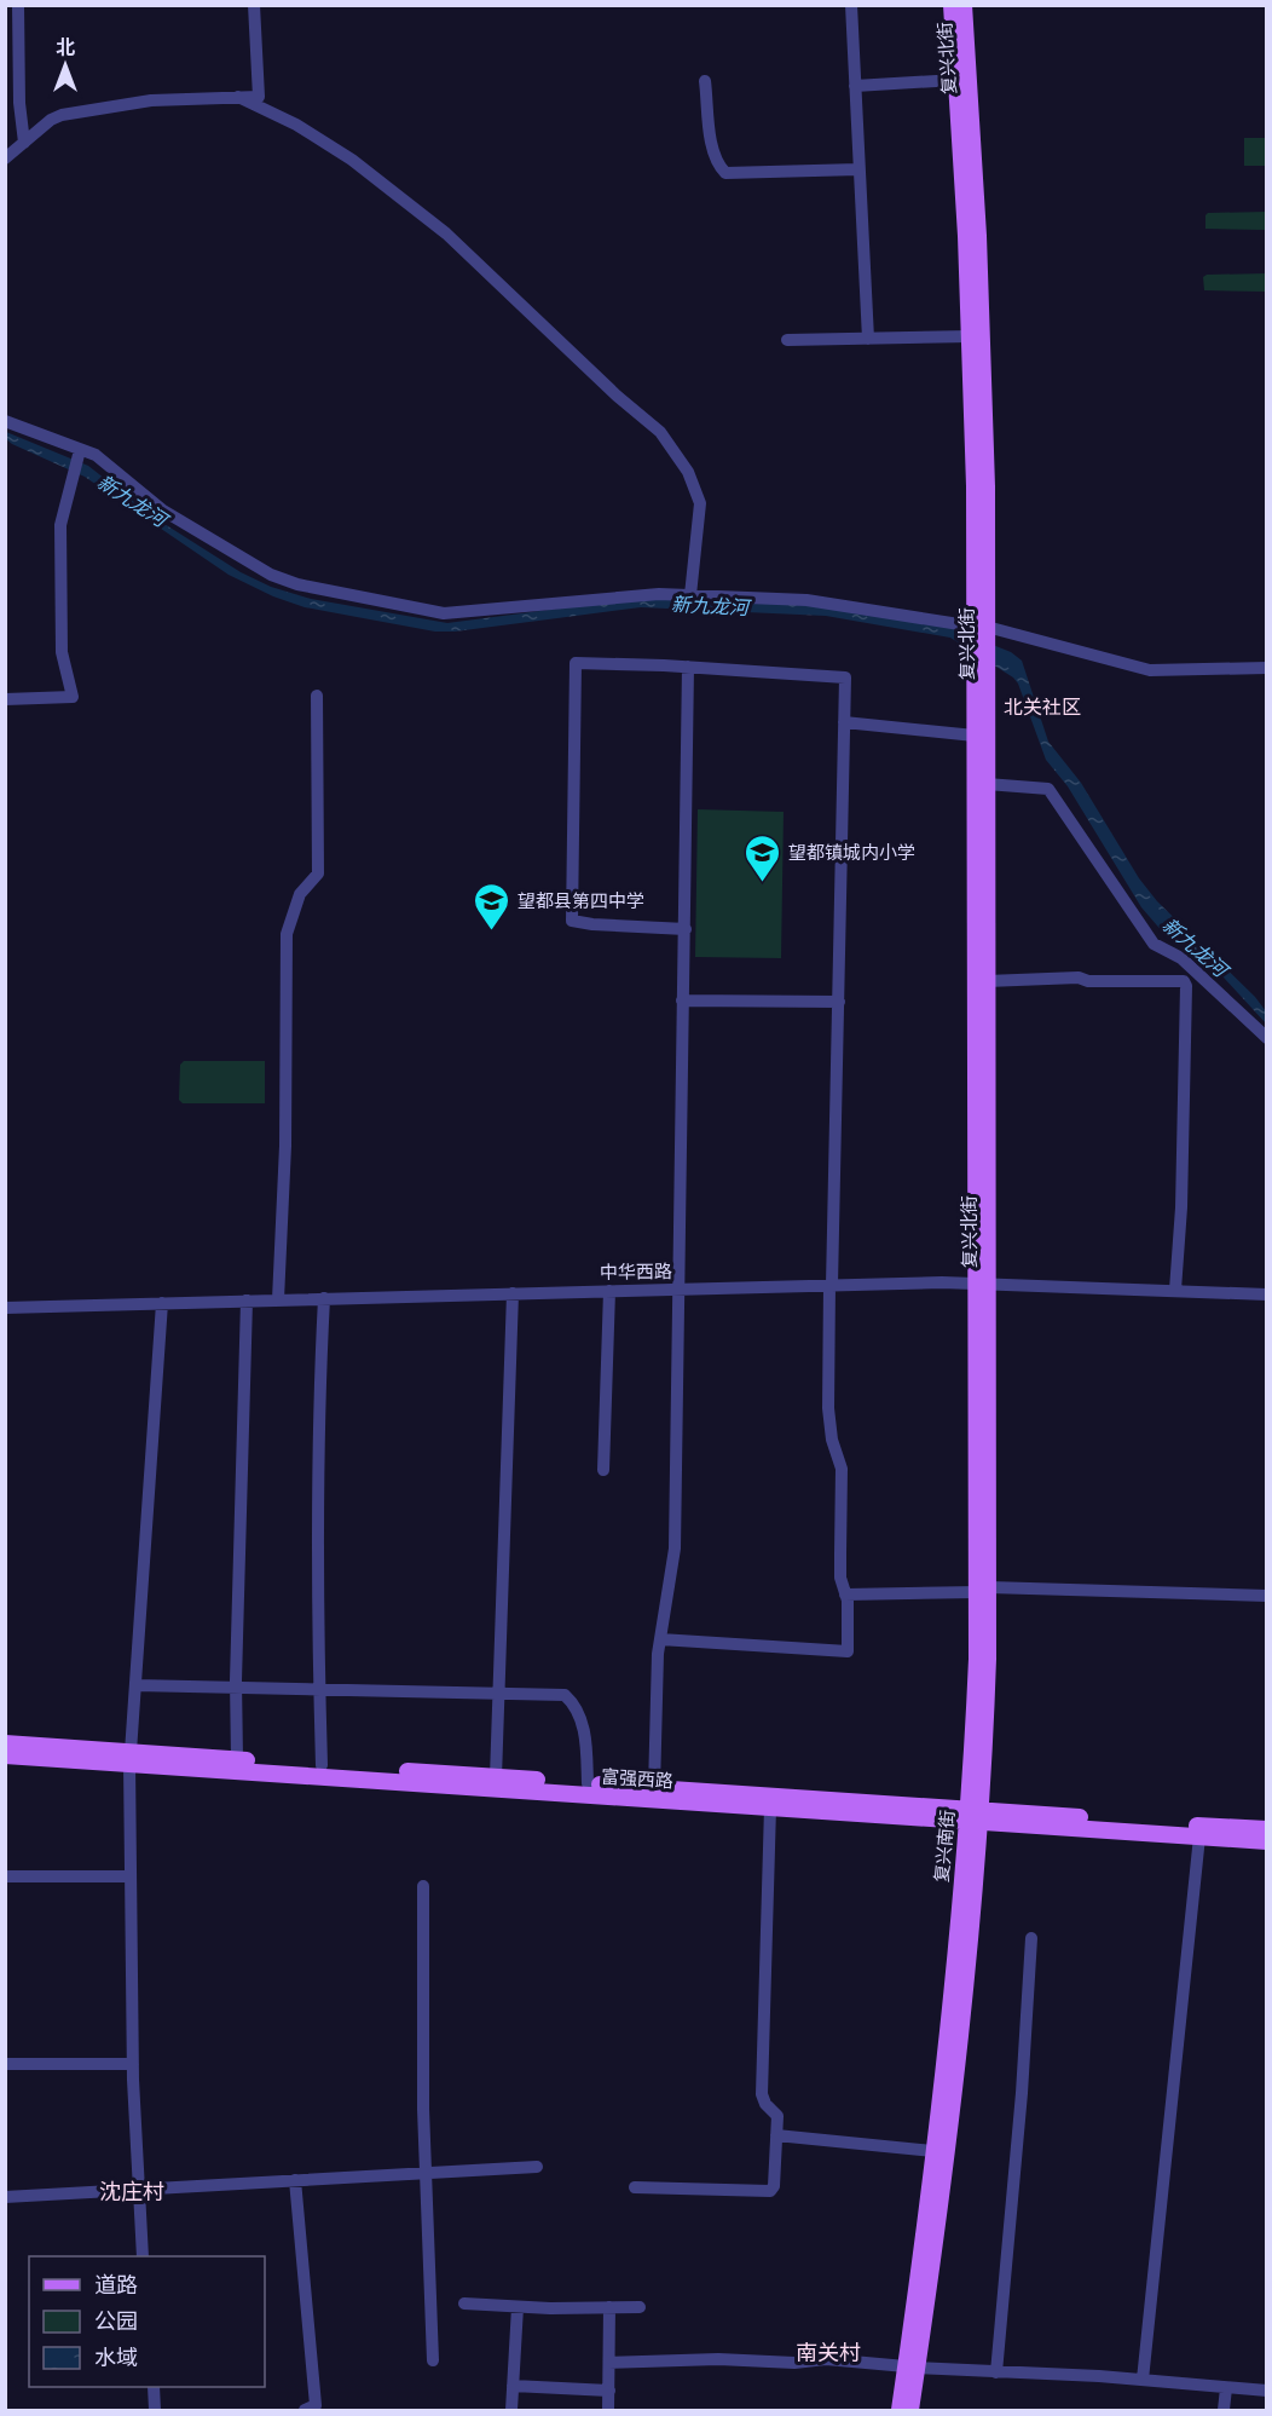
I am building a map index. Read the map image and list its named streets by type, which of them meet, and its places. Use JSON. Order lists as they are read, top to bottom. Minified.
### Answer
{"streets":{"main road":["复兴北街","富强西路","复兴南街"],"street":["中华西路"]},"crossings":[["复兴北街","中华西路"],["复兴北街","复兴南街"],["中华西路","复兴南街"],["富强西路","复兴南街"]],"districts":["北关社区","沈庄村","南关村"],"water":["新九龙河"],"places":{"school or university":["望都镇城内小学","望都县第四中学"]},"legend":["道路","公园","水域"],"north":"top"}
